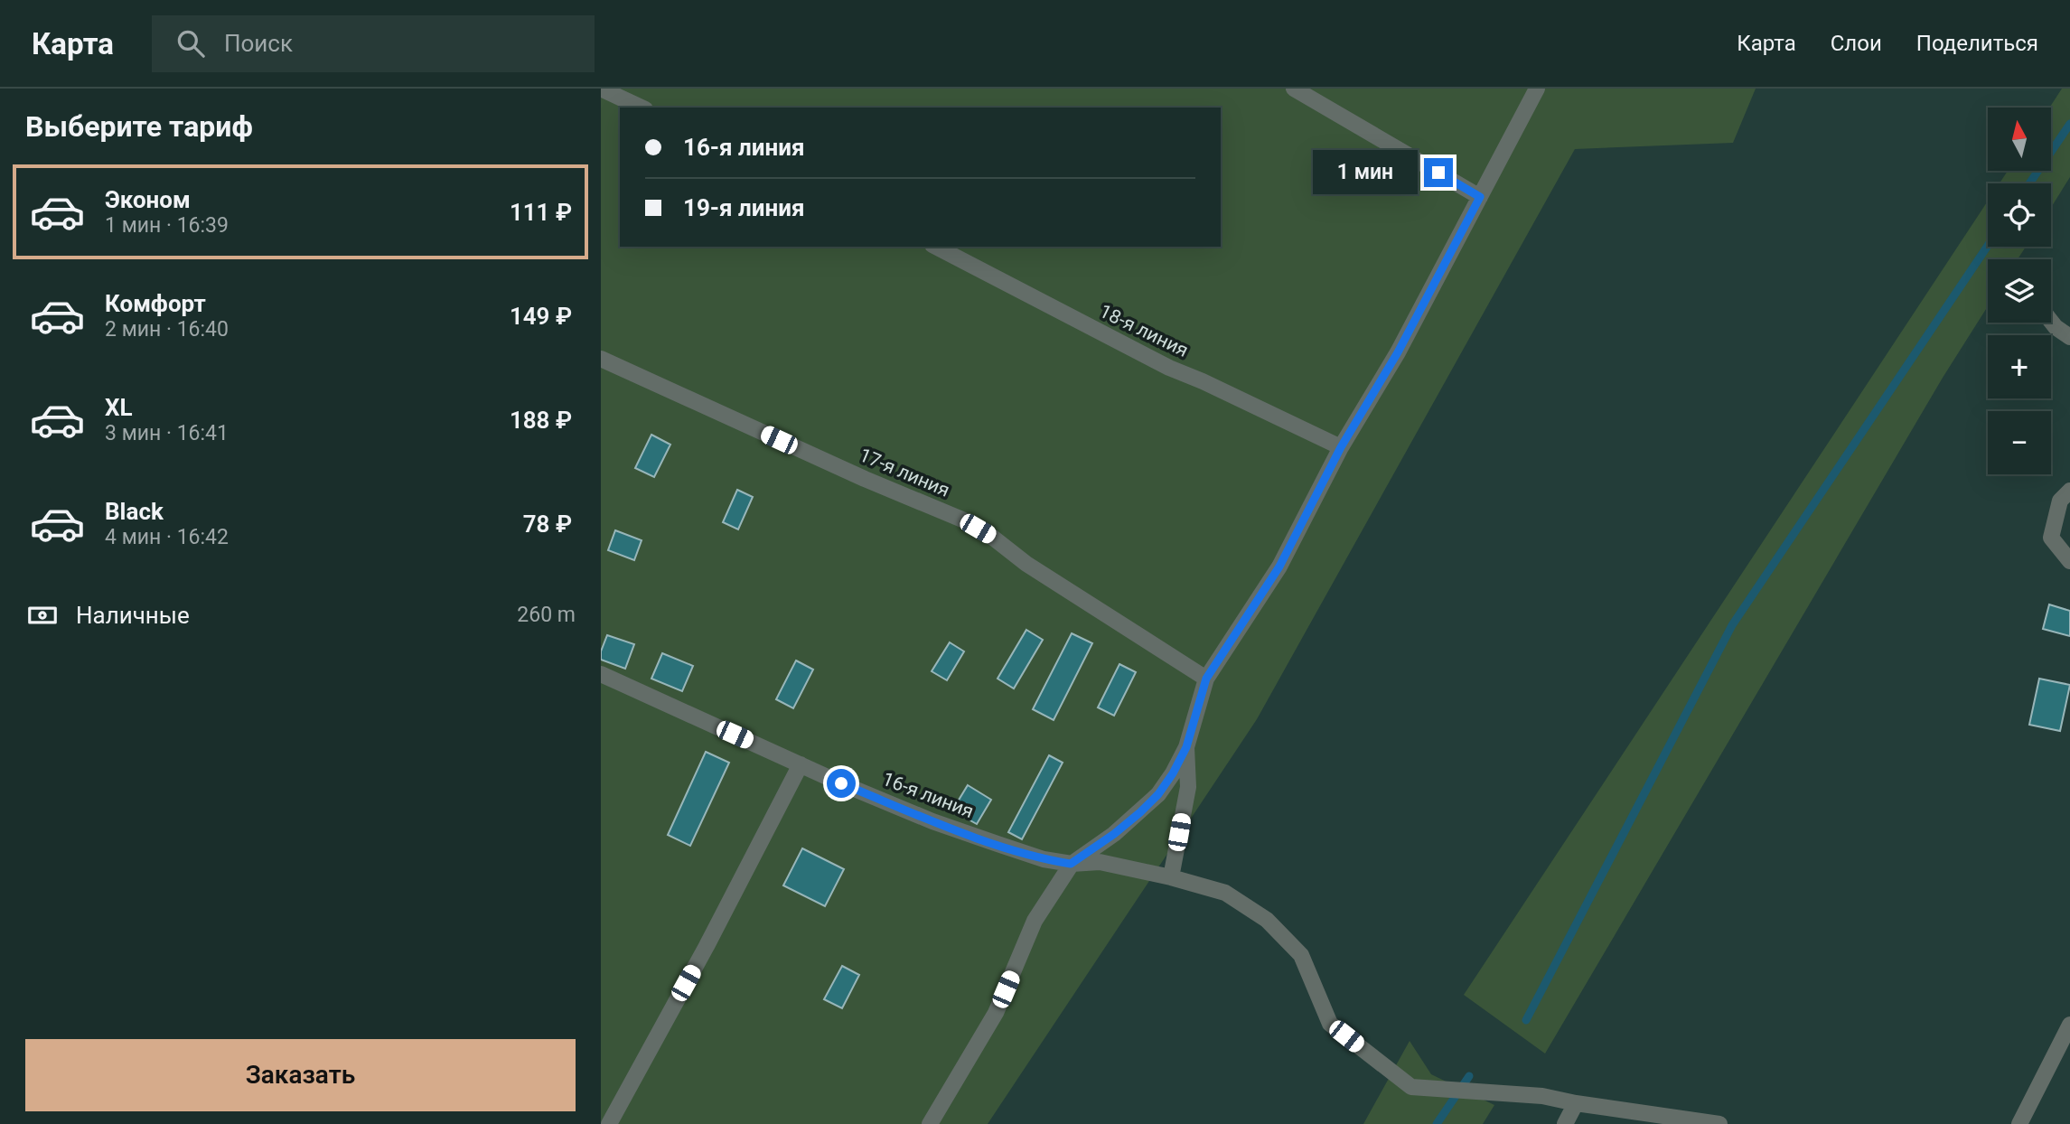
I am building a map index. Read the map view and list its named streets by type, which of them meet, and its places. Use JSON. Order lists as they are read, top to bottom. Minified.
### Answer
{"streets":{"street":["18-я линия","17-я линия","16-я линия"]},"north":"top","page":{"header":"Карта","search":"Поиск","nav":["Карта","Слои","Поделиться"],"heading":"Выберите тариф","map_buttons":["+","−"],"banner":["16-я линия","19-я линия"],"bubble":"1 мин","list":[{"name":"Эконом","note":"1 мин · 16:39","value":"111 ₽"},{"name":"Комфорт","note":"2 мин · 16:40","value":"149 ₽"},{"name":"XL","note":"3 мин · 16:41","value":"188 ₽"},{"name":"Black","note":"4 мин · 16:42","value":"78 ₽"}],"pay":["Наличные","260 m"],"buttons":"Заказать"}}
